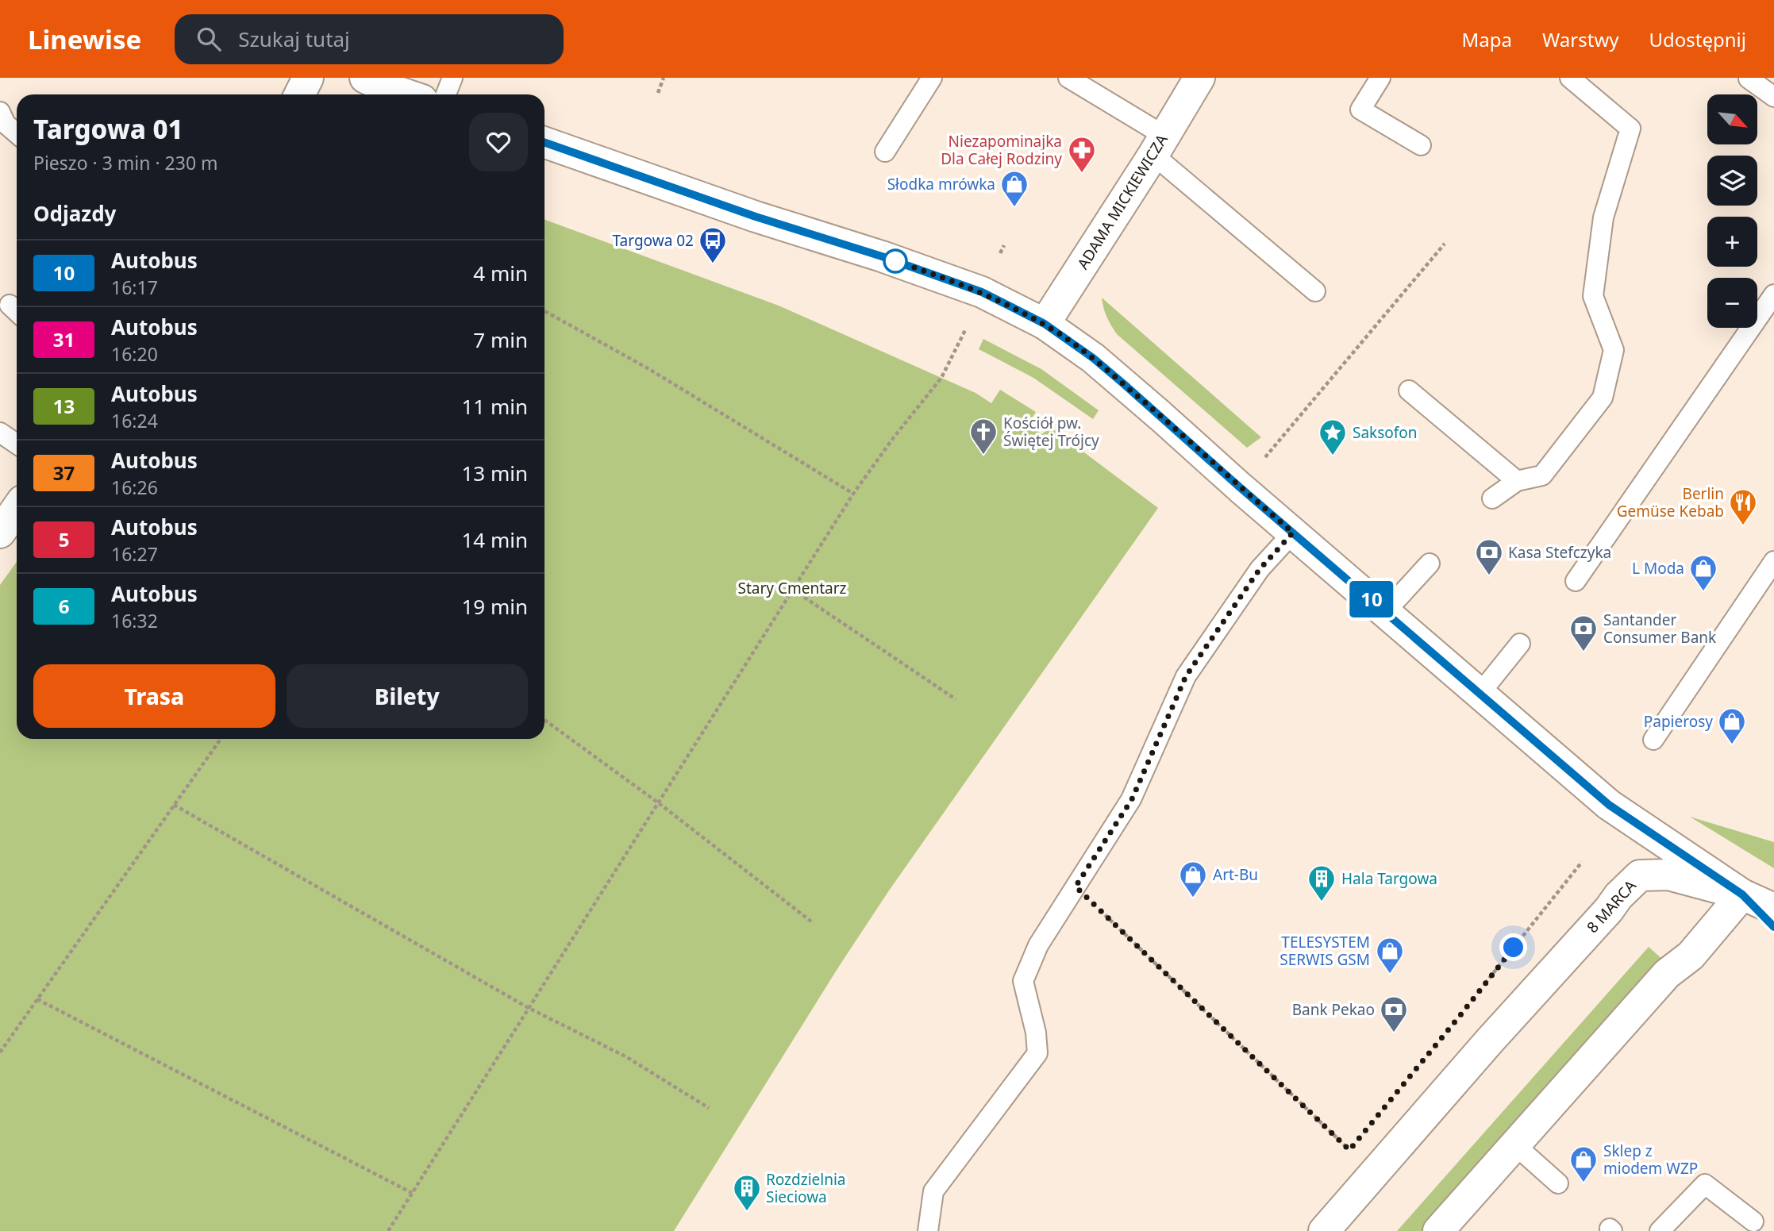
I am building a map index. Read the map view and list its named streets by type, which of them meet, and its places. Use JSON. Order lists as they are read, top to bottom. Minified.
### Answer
{"streets":{"street":["ADAMA MICKIEWICZA","8 MARCA"]},"parks":["Stary Cmentarz"],"places":{"pharmacy":["Niezapominajka Dla Całej Rodziny"],"shop":["Słodka mrówka","L Moda","Papierosy","Art-Bu","TELESYSTEM SERWIS GSM","Sklep z miodem WZP"],"bus stop":["Targowa 02"],"church":["Kościół pw. Świętej Trójcy"],"place":["Saksofon"],"restaurant":["Berlin Gemüse Kebab"],"bank":["Kasa Stefczyka","Santander Consumer Bank","Bank Pekao"],"building":["Hala Targowa","Rozdzielnia Sieciowa"]},"lines":["bus line 10"],"north":"bottom right","page":{"header":"Linewise","search":"Szukaj tutaj","nav":["Mapa","Warstwy","Udostępnij"],"on_map":"10","map_buttons":["+","−"],"heading":[["Targowa 01","Pieszo · 3 min · 230 m"],"Odjazdy"],"list":[{"mark":"10","name":"Autobus","note":"16:17","value":"4 min"},{"mark":"31","name":"Autobus","note":"16:20","value":"7 min"},{"mark":"13","name":"Autobus","note":"16:24","value":"11 min"},{"mark":"37","name":"Autobus","note":"16:26","value":"13 min"},{"mark":"5","name":"Autobus","note":"16:27","value":"14 min"},{"mark":"6","name":"Autobus","note":"16:32","value":"19 min"}],"buttons":["Trasa","Bilety"]}}
